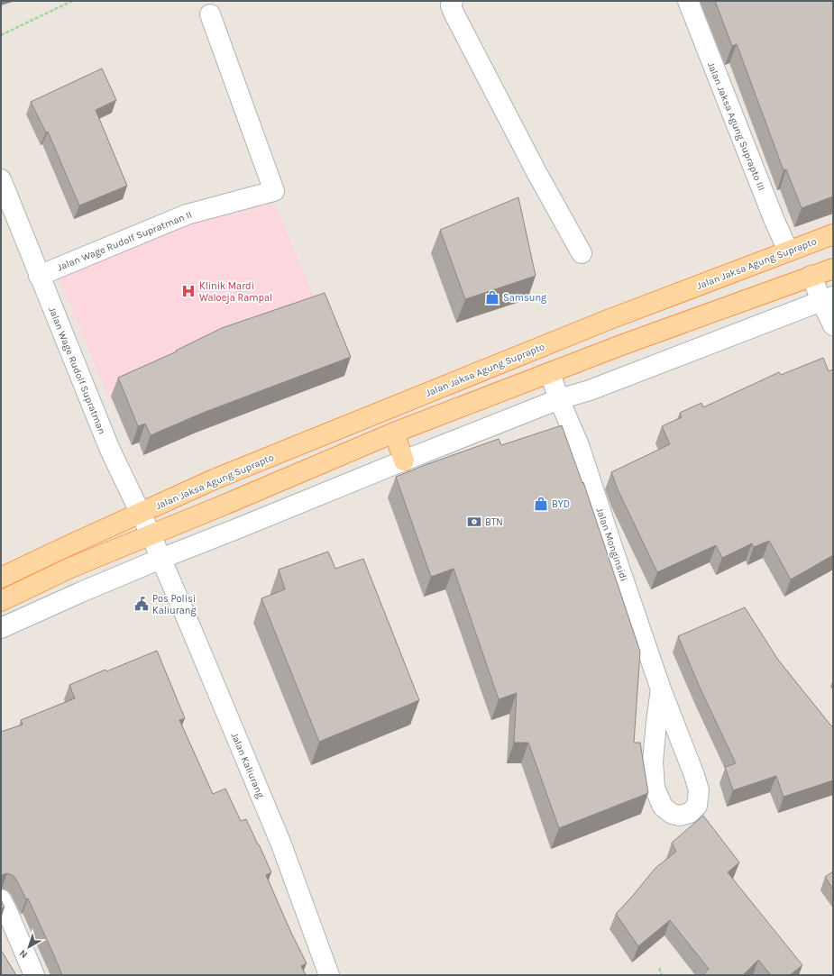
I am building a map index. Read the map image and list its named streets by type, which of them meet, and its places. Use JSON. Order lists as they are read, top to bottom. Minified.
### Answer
{"streets":{"main road":["Jalan Jaksa Agung Suprapto"],"street":["Jalan Jaksa Agung Suprapto III","Jalan Wage Rudolf Supratman II","Jalan Wage Rudolf Supratman","Jalan Monginsidi","Jalan Kaliurang"]},"crossings":[["Jalan Jaksa Agung Suprapto III","Jalan Jaksa Agung Suprapto"],["Jalan Wage Rudolf Supratman II","Jalan Wage Rudolf Supratman"],["Jalan Jaksa Agung Suprapto","Jalan Wage Rudolf Supratman"],["Jalan Wage Rudolf Supratman","Jalan Kaliurang"]],"places":{"hospital":["Klinik Mardi Waloeja Rampal"],"shop":["Samsung","BYD"],"bank":["BTN"],"public building":["Pos Polisi Kaliurang"]},"north":"bottom left"}
